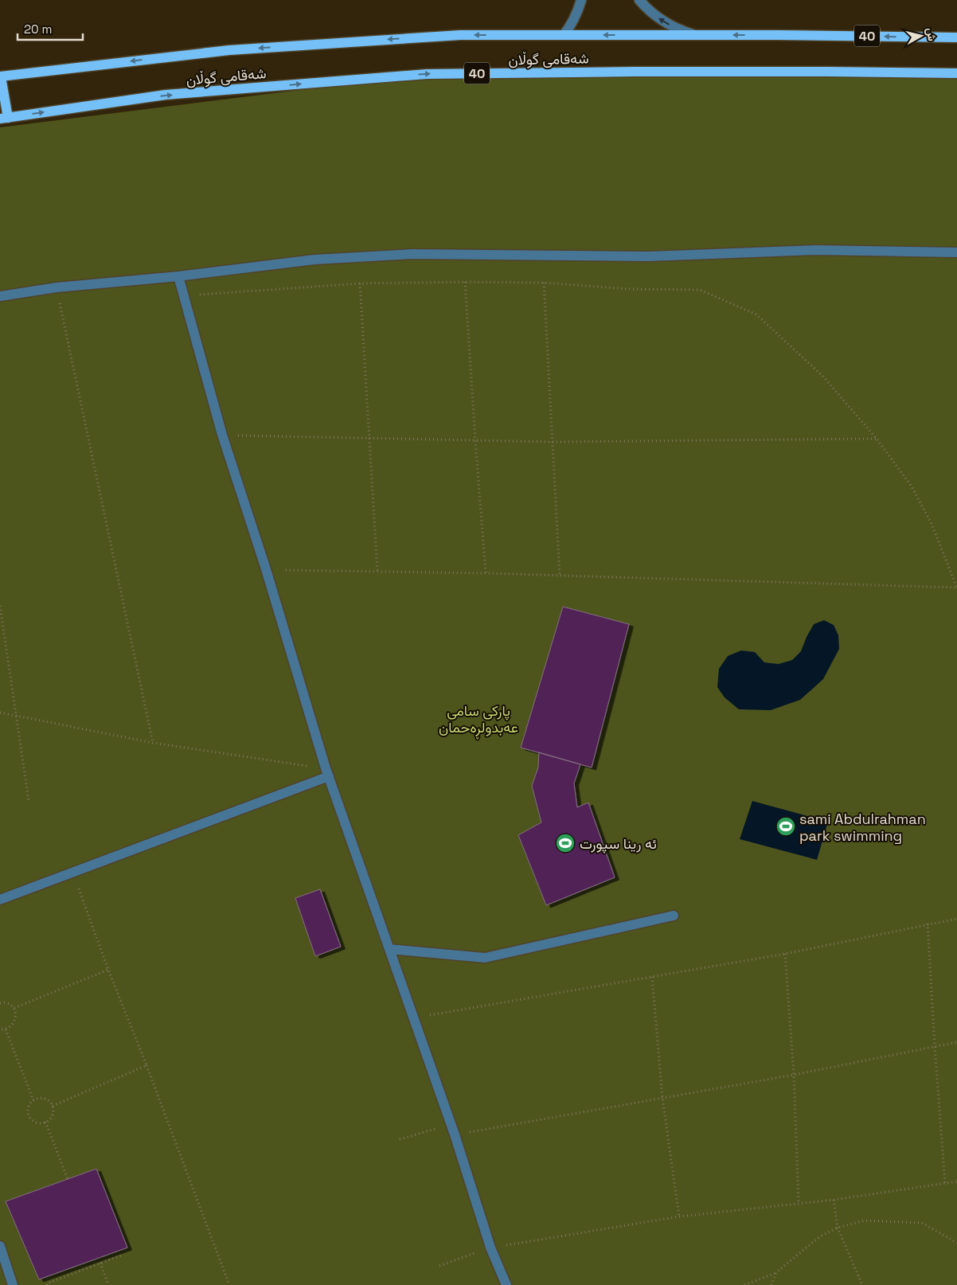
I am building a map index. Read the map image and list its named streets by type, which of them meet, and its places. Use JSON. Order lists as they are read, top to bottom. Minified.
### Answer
{"streets":{"main road":["40","شەقامی گوڵان"]},"parks":["پارکی سامی عەبدولڕەحمان"],"places":{"sports":["sami Abdulrahman park swimming","ئه رينا سپورت"]},"scale_bar":"20 m","north":"right"}
